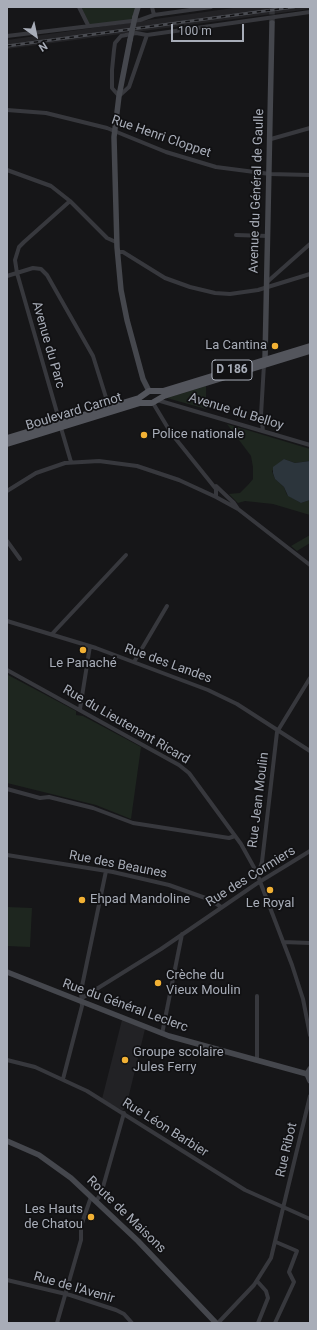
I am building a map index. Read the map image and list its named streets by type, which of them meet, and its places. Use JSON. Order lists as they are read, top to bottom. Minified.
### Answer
{"streets":{"main road":["D 186","Boulevard Carnot"],"street":["Rue Henri Cloppet","Avenue du Général de Gaulle","Avenue du Parc","Avenue du Belloy","Rue des Landes","Rue du Lieutenant Ricard","Rue Jean Moulin","Rue des Beaunes","Rue des Cormiers","Rue du Général Leclerc","Rue Léon Barbier","Rue Ribot","Route de Maisons","Rue de l'Avenir"]},"crossings":[["Rue Henri Cloppet","Avenue du Général de Gaulle"],["Avenue du Général de Gaulle","Boulevard Carnot"],["Avenue du Parc","D 186"],["Avenue du Parc","Boulevard Carnot"],["D 186","Boulevard Carnot"],["Boulevard Carnot","Avenue du Belloy"],["Rue des Landes","Rue Jean Moulin"],["Rue du Lieutenant Ricard","Rue Jean Moulin"],["Rue du Lieutenant Ricard","Rue des Cormiers"],["Rue des Beaunes","Rue des Cormiers"],["Rue des Cormiers","Rue du Général Leclerc"],["Rue Léon Barbier","Rue Ribot"],["Rue Ribot","Route de Maisons"]],"places":["La Cantina","Police nationale","Le Panaché","Le Royal","Ehpad Mandoline","Crèche du Vieux Moulin","Groupe scolaire Jules Ferry","Les Hauts de Chatou"],"scale_bar":"100 m","north":"bottom right"}
